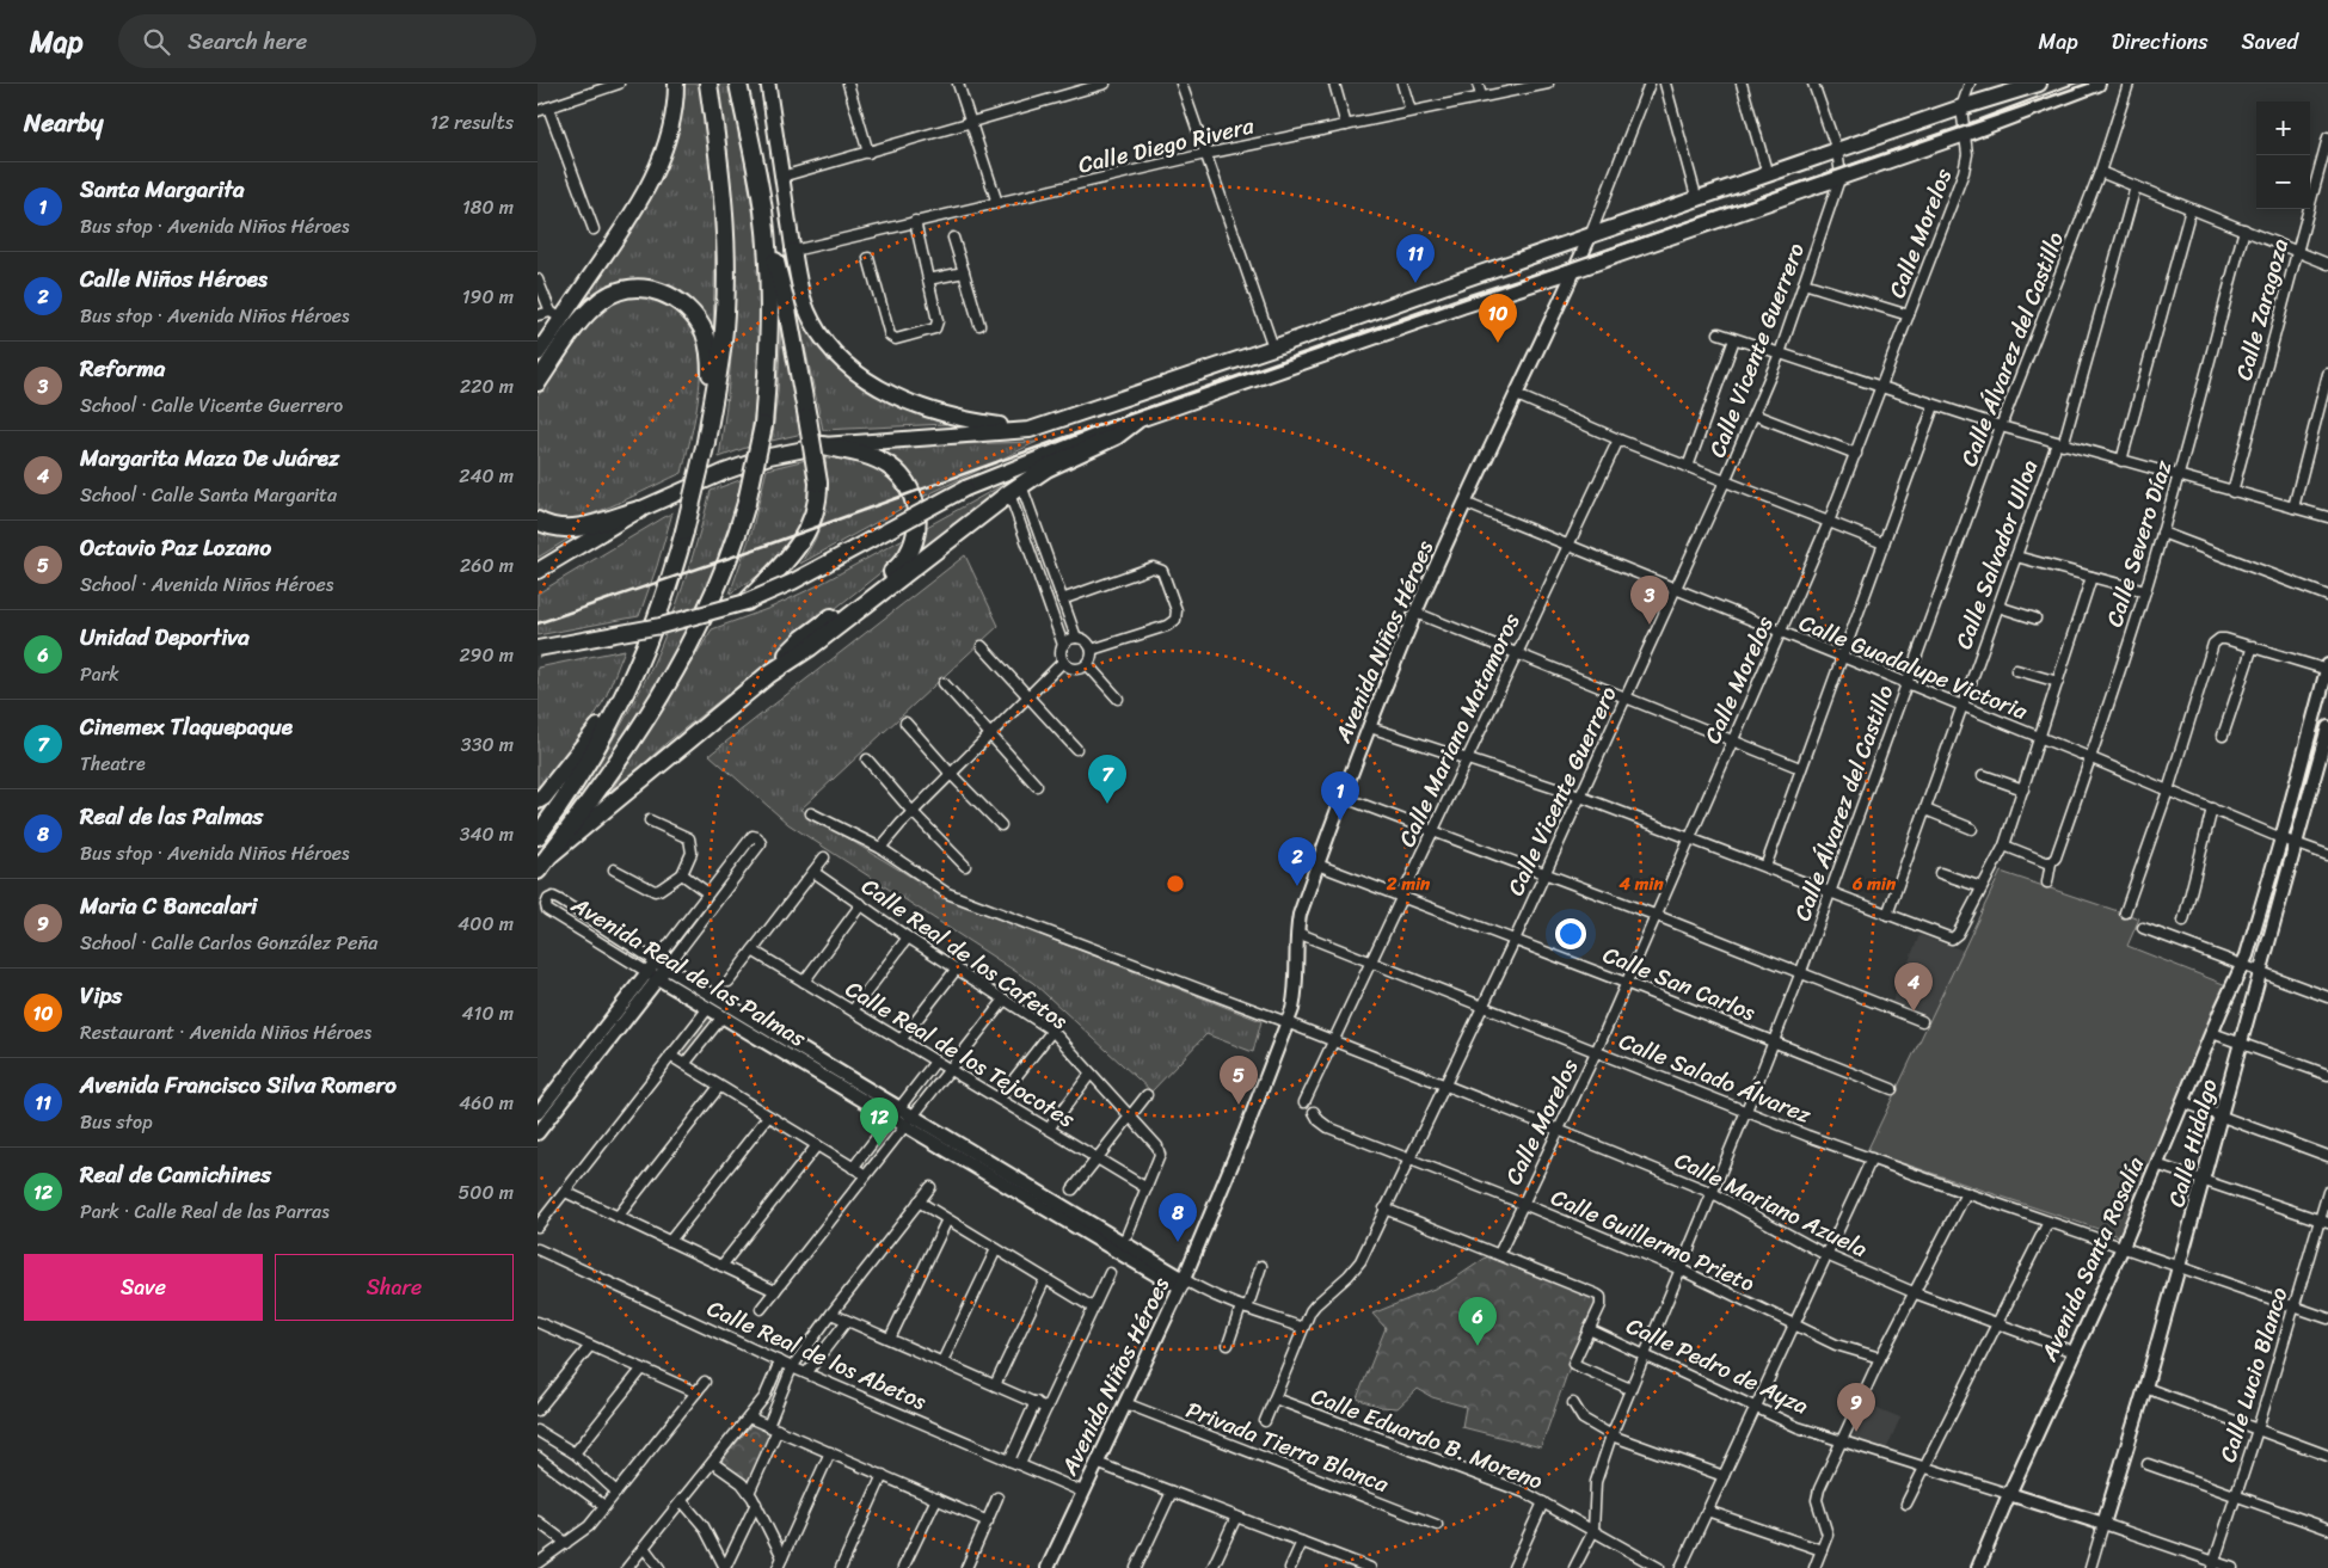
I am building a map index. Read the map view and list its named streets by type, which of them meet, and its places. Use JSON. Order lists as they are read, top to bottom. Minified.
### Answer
{"streets":{"street":["Calle Diego Rivera","Calle Morelos","Calle Zaragoza","Calle Álvarez del Castillo","Calle Vicente Guerrero","Calle Severo Díaz","Calle Salvador Ulloa","Avenida Niños Héroes","Calle Guadalupe Victoria","Calle Mariano Matamoros","Calle Real de los Cafetos","Avenida Real de las Palmas","Calle San Carlos","Calle Real de los Tejocotes","Calle Salado Álvarez","Calle Hidalgo","Calle Mariano Azuela","Calle Guillermo Prieto","Avenida Santa Rosalía","Calle Real de los Abetos","Calle Pedro de Ayza","Calle Lucio Blanco","Calle Eduardo B. Moreno","Privada Tierra Blanca"]},"crossings":[["Calle Morelos","Calle Guadalupe Victoria"],["Calle Morelos","Calle San Carlos"],["Calle Morelos","Calle Salado Álvarez"],["Calle Morelos","Calle Mariano Azuela"],["Calle Morelos","Calle Guillermo Prieto"],["Calle Álvarez del Castillo","Calle Guadalupe Victoria"],["Calle Álvarez del Castillo","Calle San Carlos"],["Calle Álvarez del Castillo","Calle Salado Álvarez"],["Calle Álvarez del Castillo","Calle Mariano Azuela"],["Calle Álvarez del Castillo","Calle Guillermo Prieto"],["Calle Álvarez del Castillo","Calle Pedro de Ayza"],["Calle Álvarez del Castillo","Calle Eduardo B. Moreno"],["Calle Vicente Guerrero","Calle Guadalupe Victoria"],["Calle Vicente Guerrero","Avenida Real de las Palmas"],["Calle Vicente Guerrero","Calle San Carlos"],["Calle Vicente Guerrero","Calle Salado Álvarez"],["Calle Vicente Guerrero","Calle Mariano Azuela"],["Calle Vicente Guerrero","Calle Guillermo Prieto"],["Calle Vicente Guerrero","Calle Eduardo B. Moreno"],["Calle Severo Díaz","Calle Guadalupe Victoria"],["Calle Salvador Ulloa","Calle Guadalupe Victoria"],["Avenida Niños Héroes","Calle Guadalupe Victoria"],["Avenida Niños Héroes","Avenida Real de las Palmas"],["Avenida Niños Héroes","Calle San Carlos"],["Avenida Niños Héroes","Calle Salado Álvarez"],["Avenida Niños Héroes","Calle Mariano Azuela"],["Avenida Niños Héroes","Calle Real de los Abetos"],["Avenida Niños Héroes","Privada Tierra Blanca"],["Calle Guadalupe Victoria","Calle Mariano Matamoros"],["Calle Guadalupe Victoria","Calle Hidalgo"],["Calle Mariano Matamoros","Calle San Carlos"],["Calle Mariano Matamoros","Calle Salado Álvarez"],["Calle Mariano Matamoros","Calle Mariano Azuela"],["Calle Real de los Cafetos","Calle Real de los Tejocotes"],["Calle Salado Álvarez","Calle Hidalgo"],["Calle Salado Álvarez","Avenida Santa Rosalía"],["Calle Salado Álvarez","Calle Lucio Blanco"],["Calle Hidalgo","Calle Pedro de Ayza"],["Calle Mariano Azuela","Avenida Santa Rosalía"],["Avenida Santa Rosalía","Calle Pedro de Ayza"]],"page":{"header":"Map","search":"Search here","nav":["Map","Directions","Saved"],"heading":["Nearby","12 results"],"map_buttons":["+","−"],"list":[{"mark":"1","name":"Santa Margarita","note":"Bus stop · Avenida Niños Héroes","value":"180 m"},{"mark":"2","name":"Calle Niños Héroes","note":"Bus stop · Avenida Niños Héroes","value":"190 m"},{"mark":"3","name":"Reforma","note":"School · Calle Vicente Guerrero","value":"220 m"},{"mark":"4","name":"Margarita Maza De Juárez","note":"School · Calle Santa Margarita","value":"240 m"},{"mark":"5","name":"Octavio Paz Lozano","note":"School · Avenida Niños Héroes","value":"260 m"},{"mark":"6","name":"Unidad Deportiva","note":"Park","value":"290 m"},{"mark":"7","name":"Cinemex Tlaquepaque","note":"Theatre","value":"330 m"},{"mark":"8","name":"Real de las Palmas","note":"Bus stop · Avenida Niños Héroes","value":"340 m"},{"mark":"9","name":"Maria C Bancalari","note":"School · Calle Carlos González Peña","value":"400 m"},{"mark":"10","name":"Vips","note":"Restaurant · Avenida Niños Héroes","value":"410 m"},{"mark":"11","name":"Avenida Francisco Silva Romero","note":"Bus stop","value":"460 m"},{"mark":"12","name":"Real de Camichines","note":"Park · Calle Real de las Parras","value":"500 m"}],"pins":["11","10","3","7","1","2","4","5","12","8","6","9"],"buttons":["Save","Share"]},"rings":["2 min","4 min","6 min"]}
